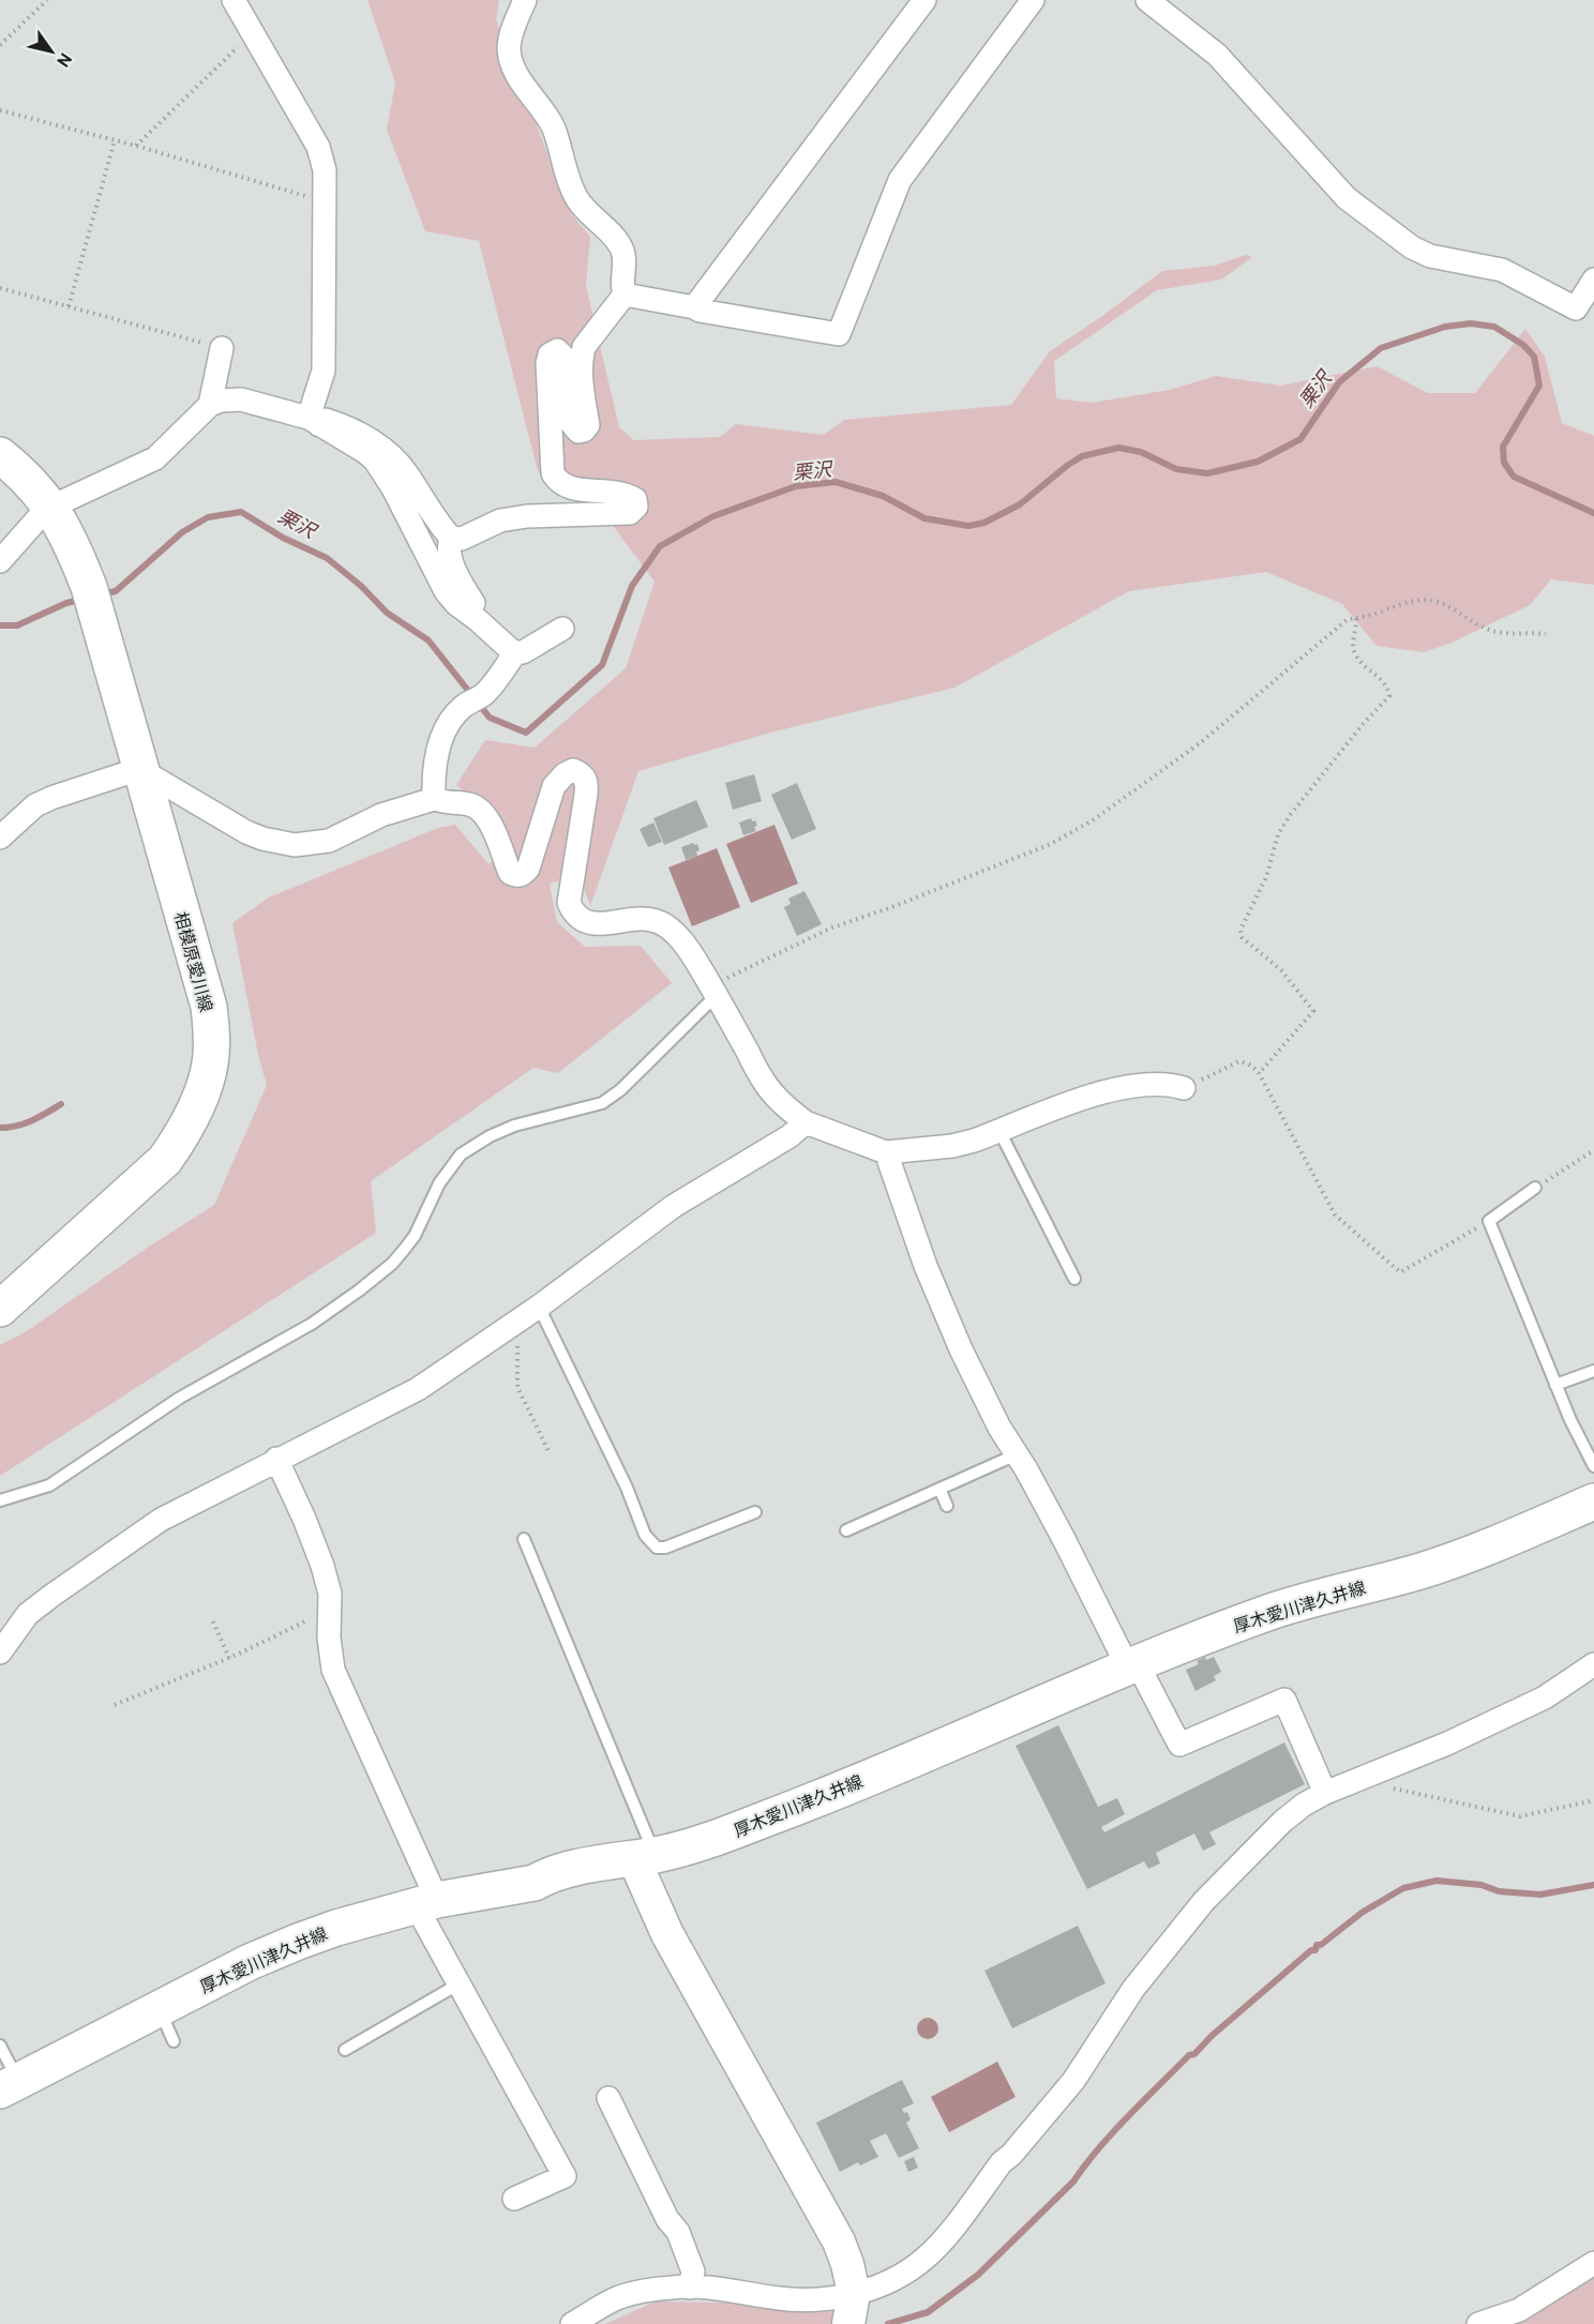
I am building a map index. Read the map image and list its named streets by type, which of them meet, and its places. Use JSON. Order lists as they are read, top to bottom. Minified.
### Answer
{"streets":{"main road":["相模原愛川線","厚木愛川津久井線"]},"water":["栗沢"],"north":"bottom right"}
